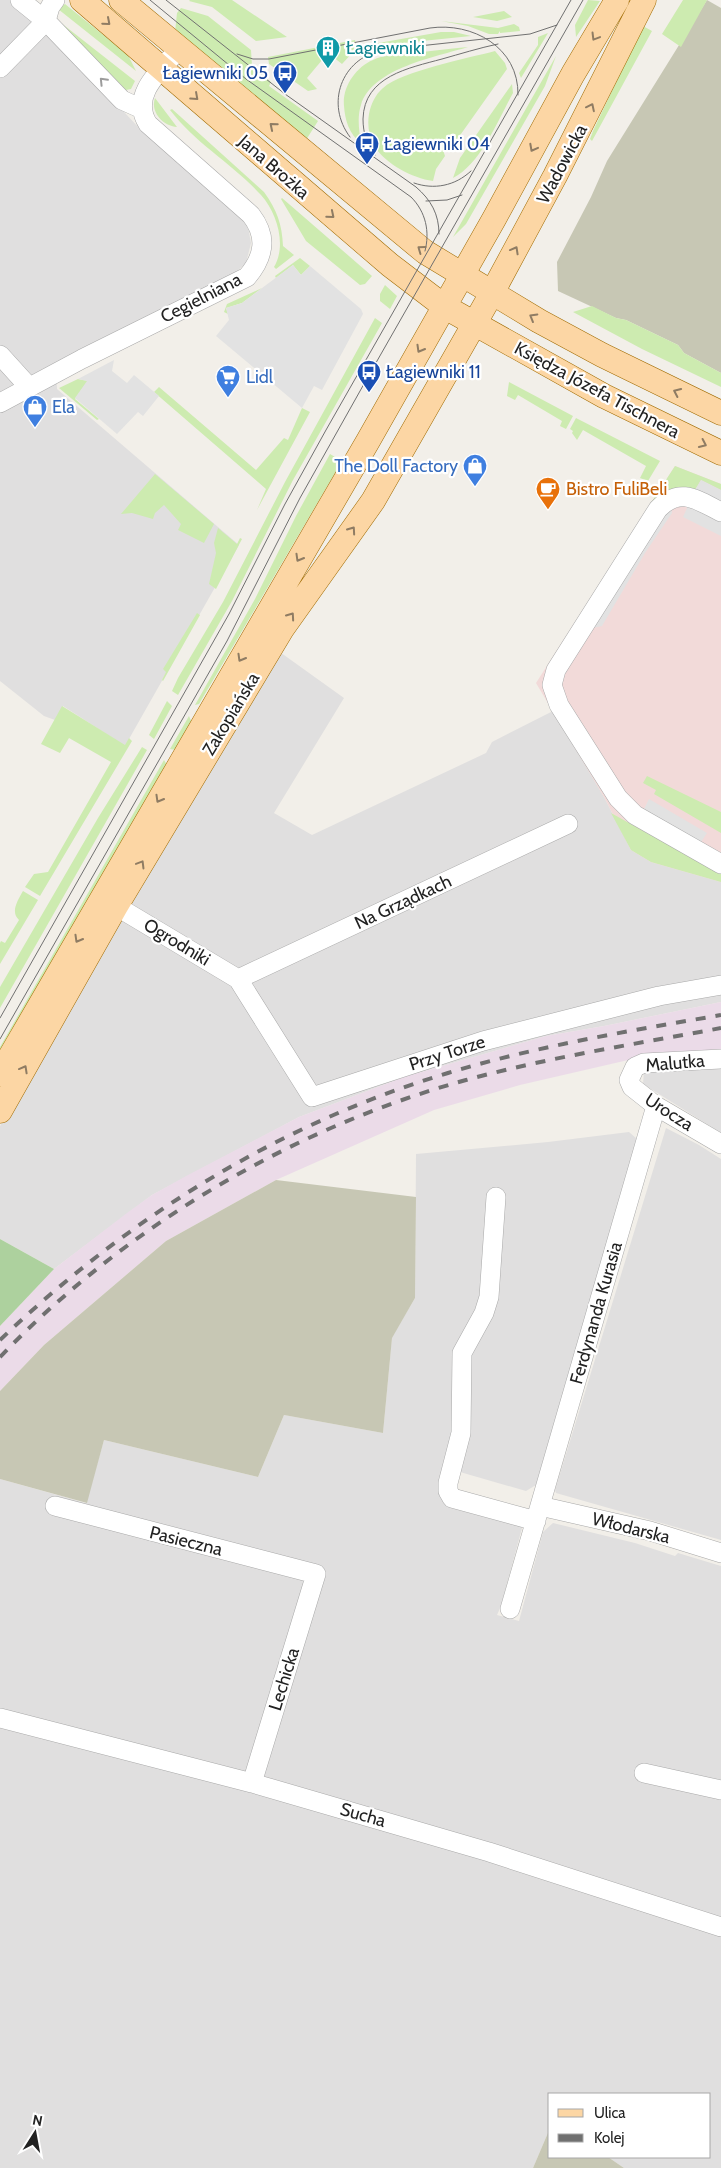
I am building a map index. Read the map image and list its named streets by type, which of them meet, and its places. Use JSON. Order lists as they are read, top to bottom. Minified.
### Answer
{"streets":{"main road":["Wadowicka","Jana Brożka","Księdza Józefa Tischnera","Zakopiańska"],"street":["Cegielniana","Na Grządkach","Ogrodniki","Przy Torze","Malutka","Urocza","Ferdynanda Kurasia","Włodarska","Pasieczna","Lechicka","Sucha"]},"crossings":[["Wadowicka","Jana Brożka"],["Wadowicka","Księdza Józefa Tischnera"],["Wadowicka","Zakopiańska"],["Jana Brożka","Księdza Józefa Tischnera"],["Jana Brożka","Zakopiańska"],["Księdza Józefa Tischnera","Zakopiańska"],["Zakopiańska","Ogrodniki"],["Na Grządkach","Ogrodniki"],["Na Grządkach","Przy Torze"],["Ogrodniki","Przy Torze"],["Malutka","Urocza"],["Urocza","Ferdynanda Kurasia"],["Ferdynanda Kurasia","Włodarska"],["Pasieczna","Lechicka"],["Lechicka","Sucha"]],"places":{"building":["Łagiewniki"],"bus stop":["Łagiewniki 05","Łagiewniki 04","Łagiewniki 11"],"supermarket":["Lidl"],"shop":["Ela","The Doll Factory"],"cafe":["Bistro FuliBeli"]},"legend":["Ulica","Kolej"],"north":"top"}
